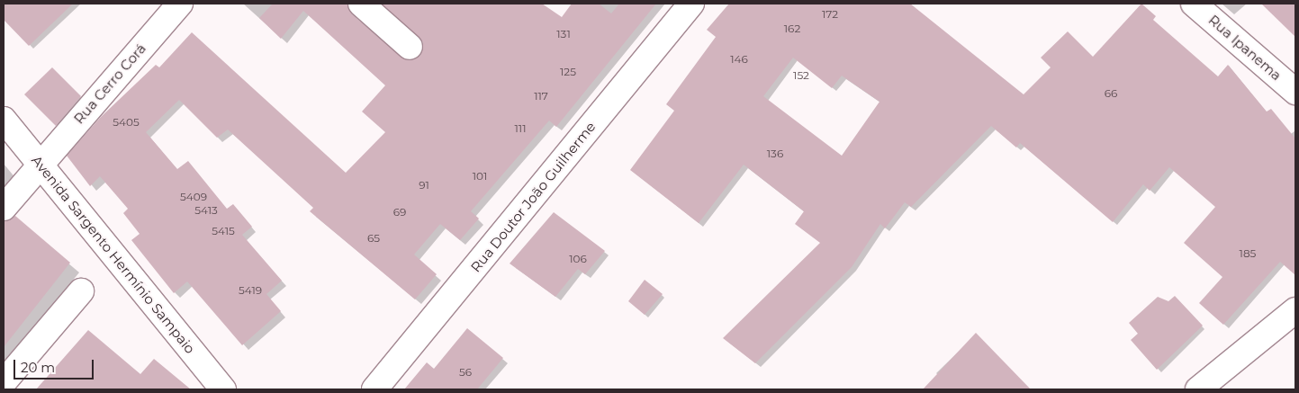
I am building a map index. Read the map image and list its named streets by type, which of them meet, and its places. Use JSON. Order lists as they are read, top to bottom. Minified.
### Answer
{"streets":{"street":["Rua Ipanema","Rua Cerro Corá","Rua Doutor João Guilherme","Avenida Sargento Hermínio Sampaio"]},"crossings":[["Rua Cerro Corá","Avenida Sargento Hermínio Sampaio"]],"house_numbers":["172","162","131","146","125","152","66","117","5405","111","136","101","91","5409","5413","69","5415","65","185","106","5419","56"],"scale_bar":"20 m"}
